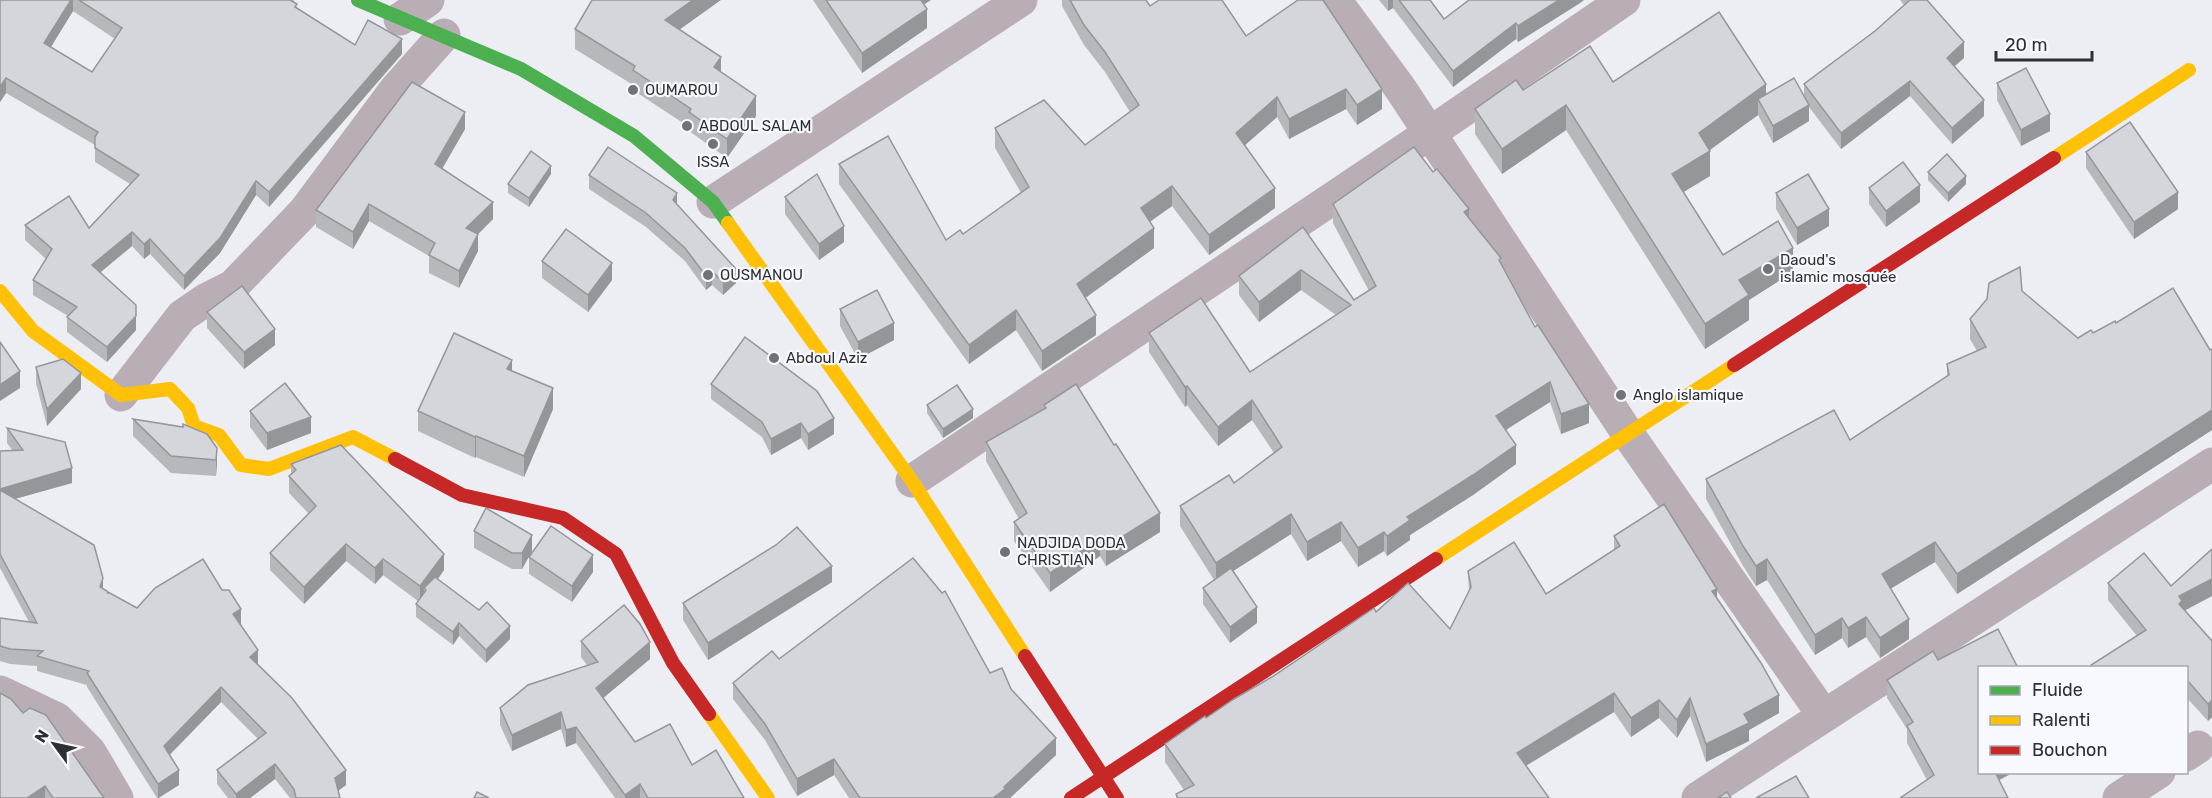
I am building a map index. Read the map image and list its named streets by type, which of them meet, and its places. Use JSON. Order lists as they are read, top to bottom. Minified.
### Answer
{"places":["OUMAROU","ABDOUL SALAM","ISSA","Daoud's islamic mosquée","OUSMANOU","Abdoul Aziz","Anglo islamique","NADJIDA DODA CHRISTIAN"],"legend":["Fluide","Ralenti","Bouchon"],"scale_bar":"20 m","north":"top left"}
